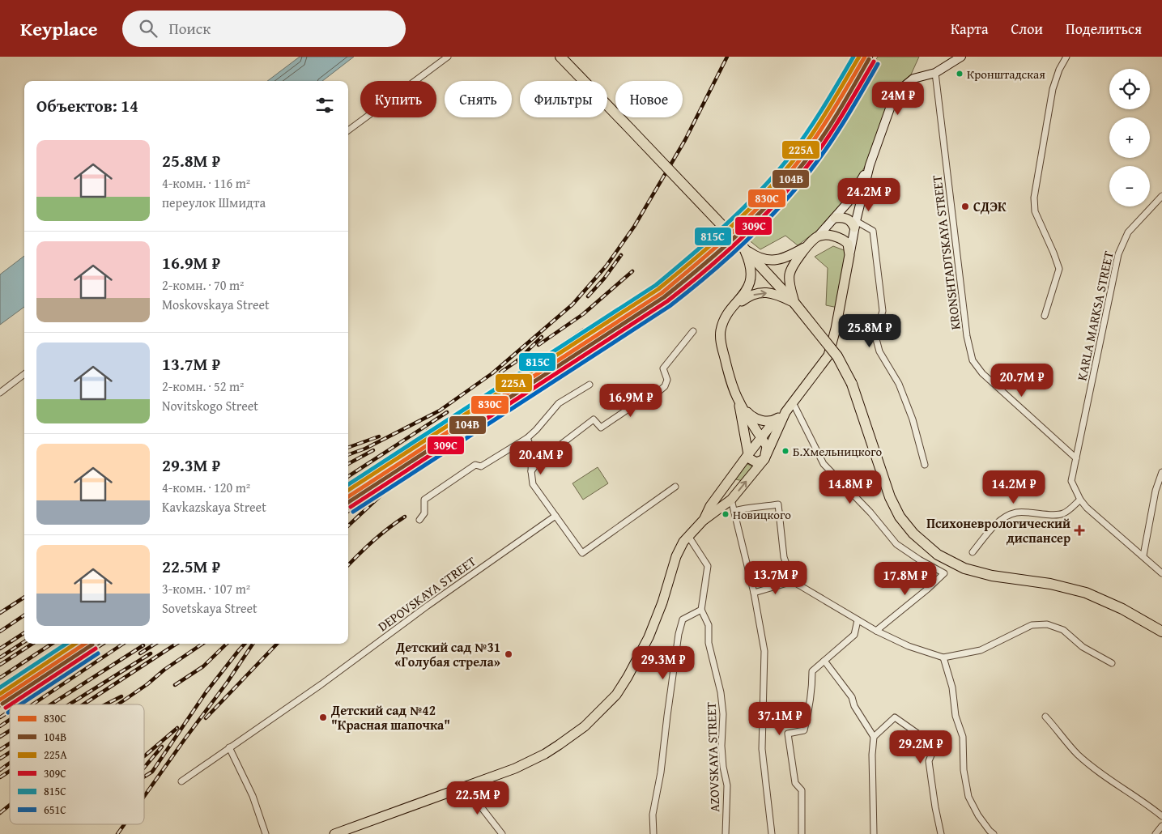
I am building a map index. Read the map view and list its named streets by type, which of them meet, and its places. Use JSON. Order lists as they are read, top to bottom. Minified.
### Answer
{"streets":{"street":["KRONSHTADTSKAYA STREET","KARLA MARKSA STREET","DEPOVSKAYA STREET","AZOVSKAYA STREET"]},"crossings":[["KRONSHTADTSKAYA STREET","KARLA MARKSA STREET"]],"places":{"other":["Кронштадская","СДЭК","Б.Хмельницкого","Новицкого","Детский сад №31 «Голубая стрела»","Детский сад №42 \"Красная шапочка\""],"health":["Психоневрологический диспансер"]},"lines":["transit line 830С","transit line 225А","transit line 815С","transit line 104В","transit line 309С","transit line 651С"],"legend":["830С","104В","225А","309С","815С","651С"],"page":{"header":"Keyplace","search":"Поиск","nav":["Карта","Слои","Поделиться"],"map_buttons":["+","−"],"chip":["Купить","Снять","Фильтры","Новое"],"heading":"Объектов: 14","price":["24M ₽","24.2M ₽","25.8M ₽","20.7M ₽","16.9M ₽","20.4M ₽","14.8M ₽","14.2M ₽","13.7M ₽","17.8M ₽","29.3M ₽","37.1M ₽","29.2M ₽","22.5M ₽"],"list":[{"name":"25.8M ₽","note":"4-комн. · 116 m² · переулок Шмидта"},{"name":"16.9M ₽","note":"2-комн. · 70 m² · Moskovskaya Street"},{"name":"13.7M ₽","note":"2-комн. · 52 m² · Novitskogo Street"},{"name":"29.3M ₽","note":"4-комн. · 120 m² · Kavkazskaya Street"},{"name":"22.5M ₽","note":"3-комн. · 107 m² · Sovetskaya Street"}]}}
